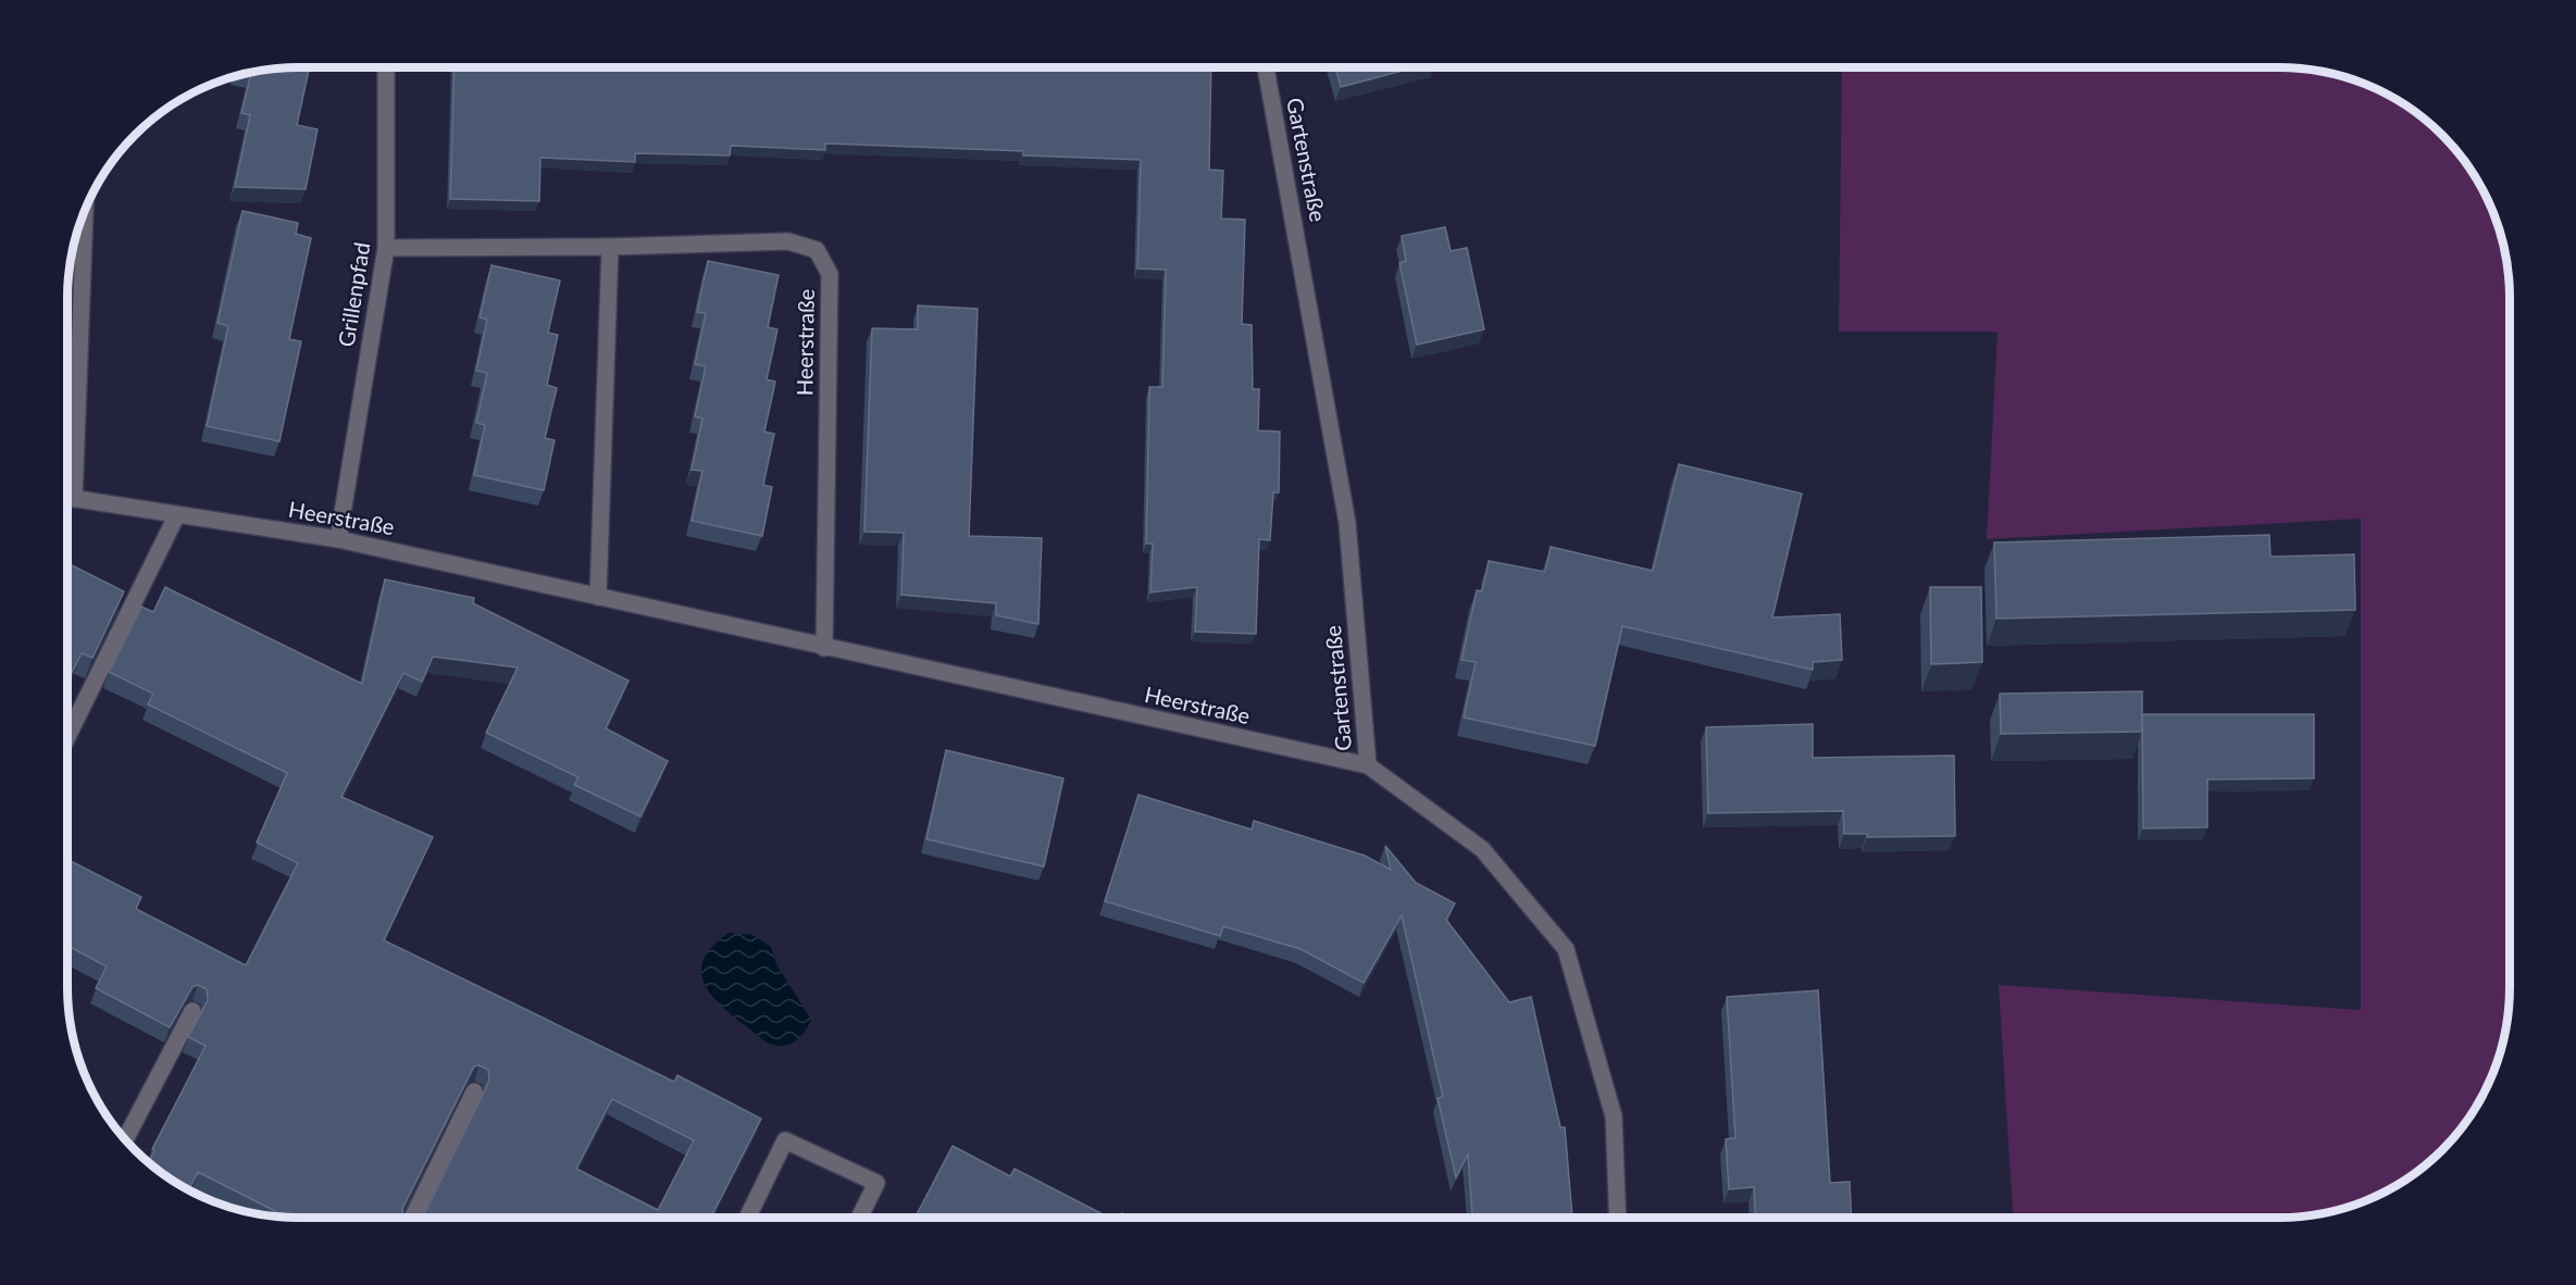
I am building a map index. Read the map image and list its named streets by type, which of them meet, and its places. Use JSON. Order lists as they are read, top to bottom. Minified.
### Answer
{"streets":{"street":["Gartenstraße","Grillenpfad","Heerstraße"]},"crossings":[["Gartenstraße","Heerstraße"],["Grillenpfad","Heerstraße"]]}
